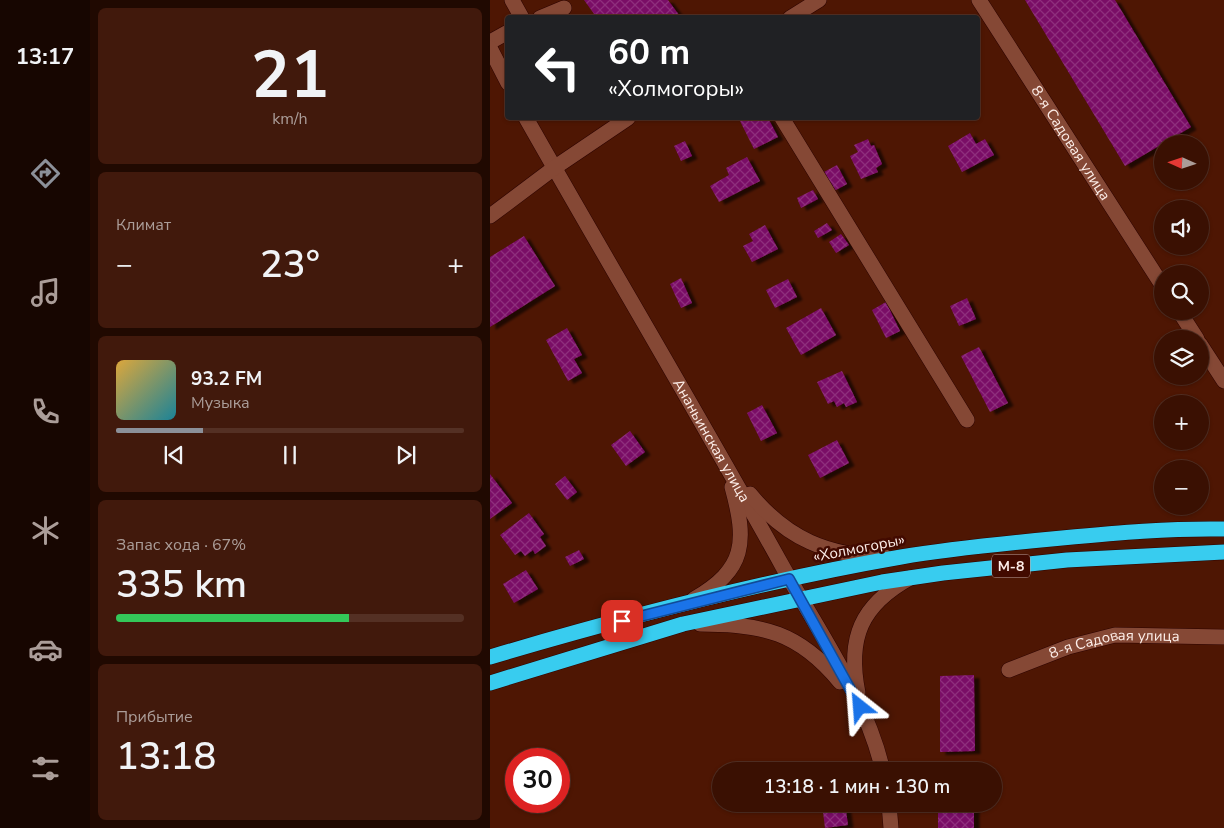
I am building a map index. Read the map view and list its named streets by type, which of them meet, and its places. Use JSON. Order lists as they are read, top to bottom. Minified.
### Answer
{"streets":{"highway":["«Холмогоры»","М-8"],"street":["8-я Садовая улица","Ананьинская улица"]},"crossings":[["Ананьинская улица","«Холмогоры»"],["Ананьинская улица","М-8"]],"north":"left","page":{"tabs":"13:17","tile":[["21","km/h"],"Климат",["Запас хода · 67%","335 km"],["Прибытие","13:18"]],"turn":["60 m","«Холмогоры»"],"map_buttons":["+","−"],"heat":["−","23°","+"],"song":["93.2 FM","Музыка"],"limit":"30","trip":"13:18 · 1 мин · 130 m"}}
